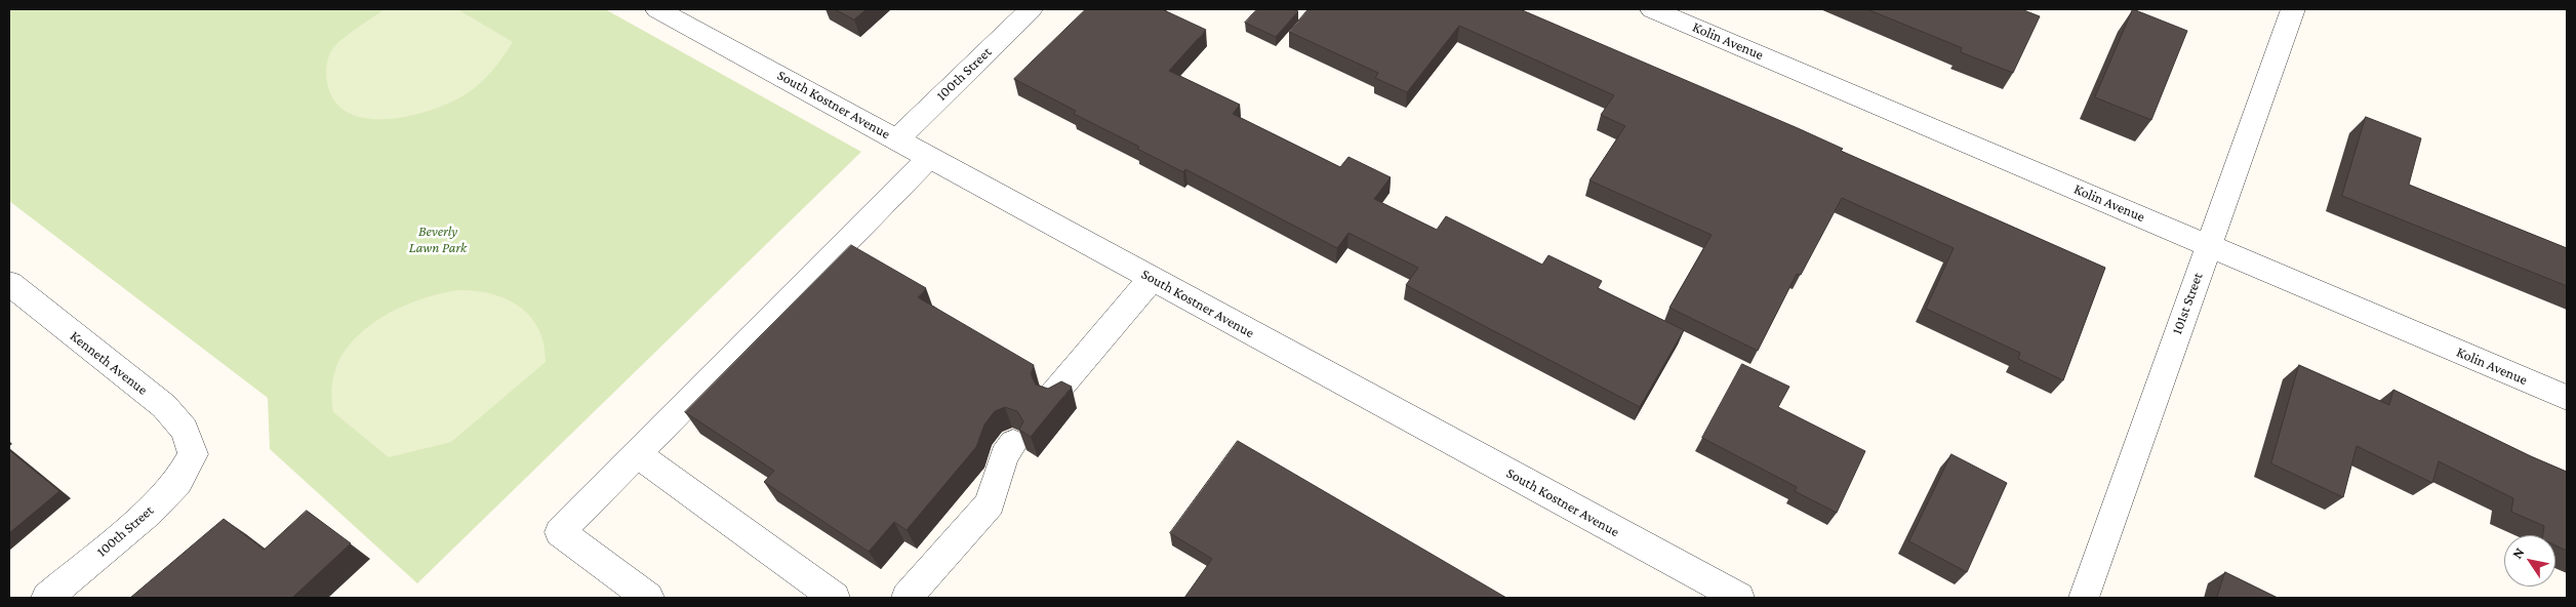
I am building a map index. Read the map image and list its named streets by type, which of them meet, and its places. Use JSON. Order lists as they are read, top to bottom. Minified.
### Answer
{"streets":{"street":["Kolin Avenue","100th Street","South Kostner Avenue","101st Street","Kenneth Avenue"]},"crossings":[["Kolin Avenue","101st Street"],["100th Street","South Kostner Avenue"],["100th Street","Kenneth Avenue"]],"parks":["Beverly Lawn Park"],"north":"top left"}
